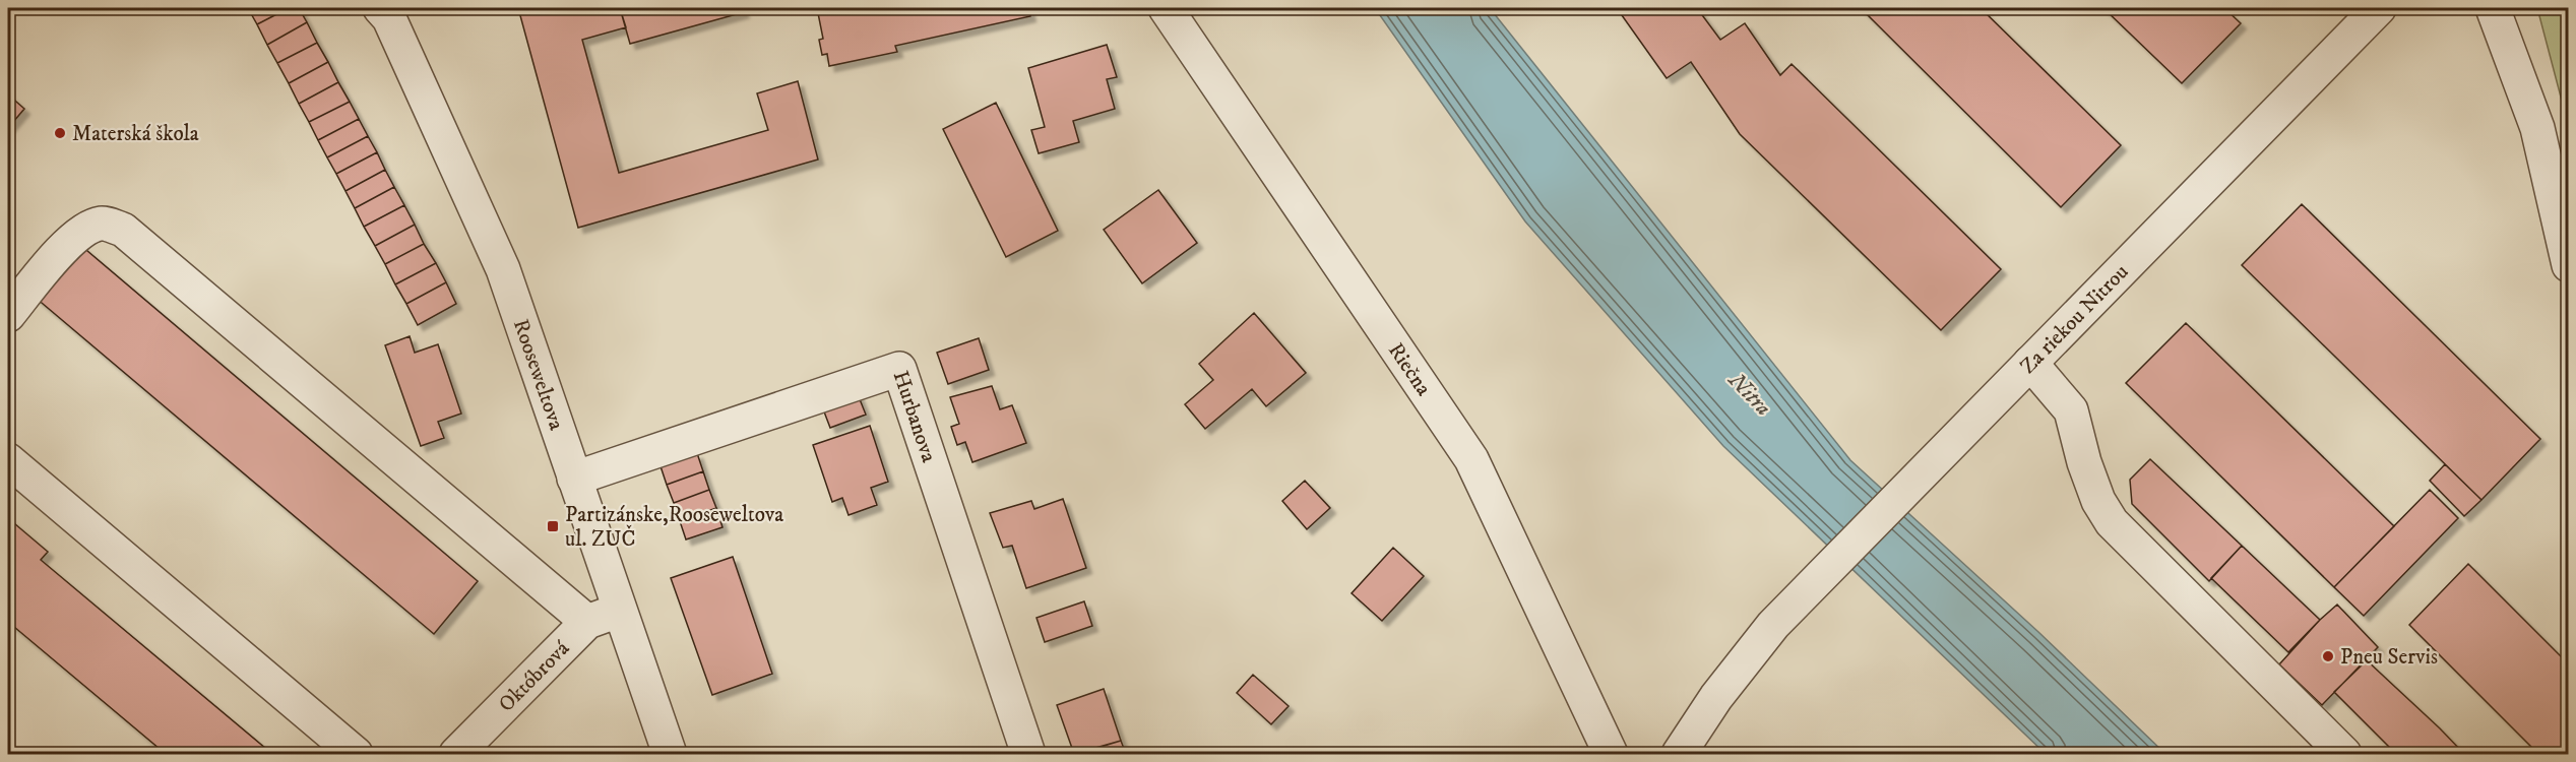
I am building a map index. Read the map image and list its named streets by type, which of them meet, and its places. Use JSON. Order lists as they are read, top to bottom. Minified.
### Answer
{"streets":{"street":["Za riekou Nitrou","Riečna","Rooseweltova","Hurbanova","Októbrová"]},"crossings":[["Rooseweltova","Hurbanova"],["Rooseweltova","Októbrová"]],"water":["Nitra"],"places":{"other":["Materská škola","Pneu Servis"],"transit":["Partizánske,Rooseweltova ul. ZUČ"]}}
